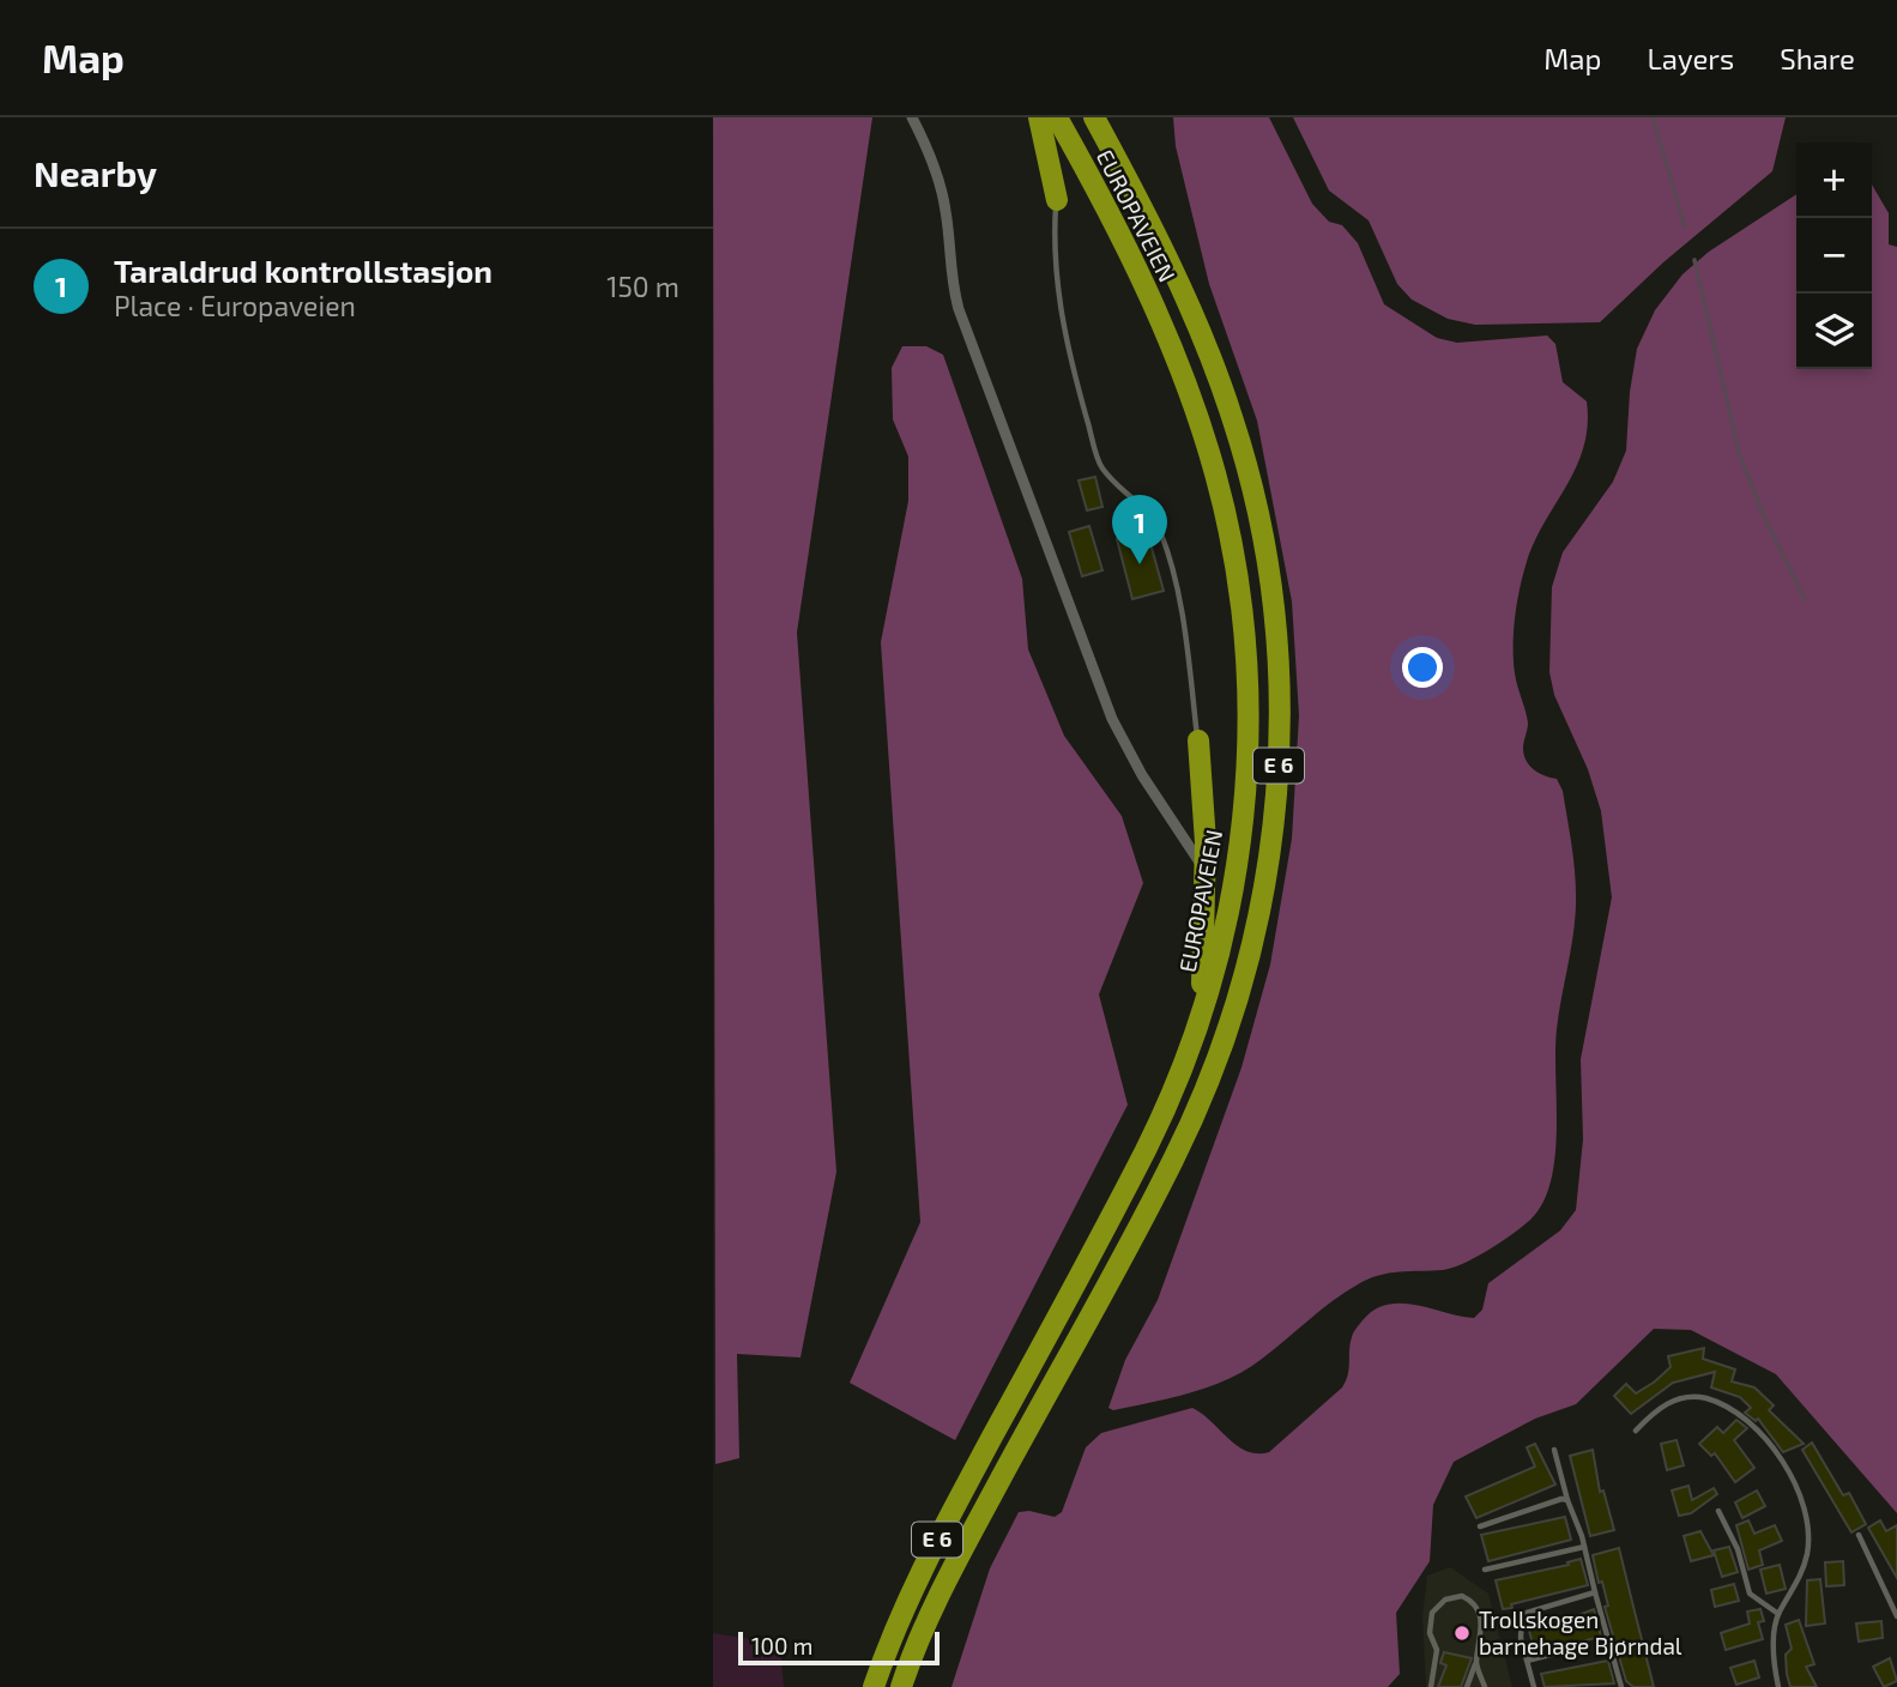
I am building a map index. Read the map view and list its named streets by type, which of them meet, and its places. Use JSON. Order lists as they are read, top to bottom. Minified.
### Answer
{"streets":{"highway":["EUROPAVEIEN","E 6"]},"crossings":[["EUROPAVEIEN","E 6"]],"places":["Trollskogen barnehage Bjørndal"],"scale_bar":"100 m","page":{"header":"Map","nav":["Map","Layers","Share"],"heading":"Nearby","map_buttons":["+","−"],"list":[{"mark":"1","name":"Taraldrud kontrollstasjon","note":"Place · Europaveien","value":"150 m"}],"pins":"1","scale":"100 m"}}
